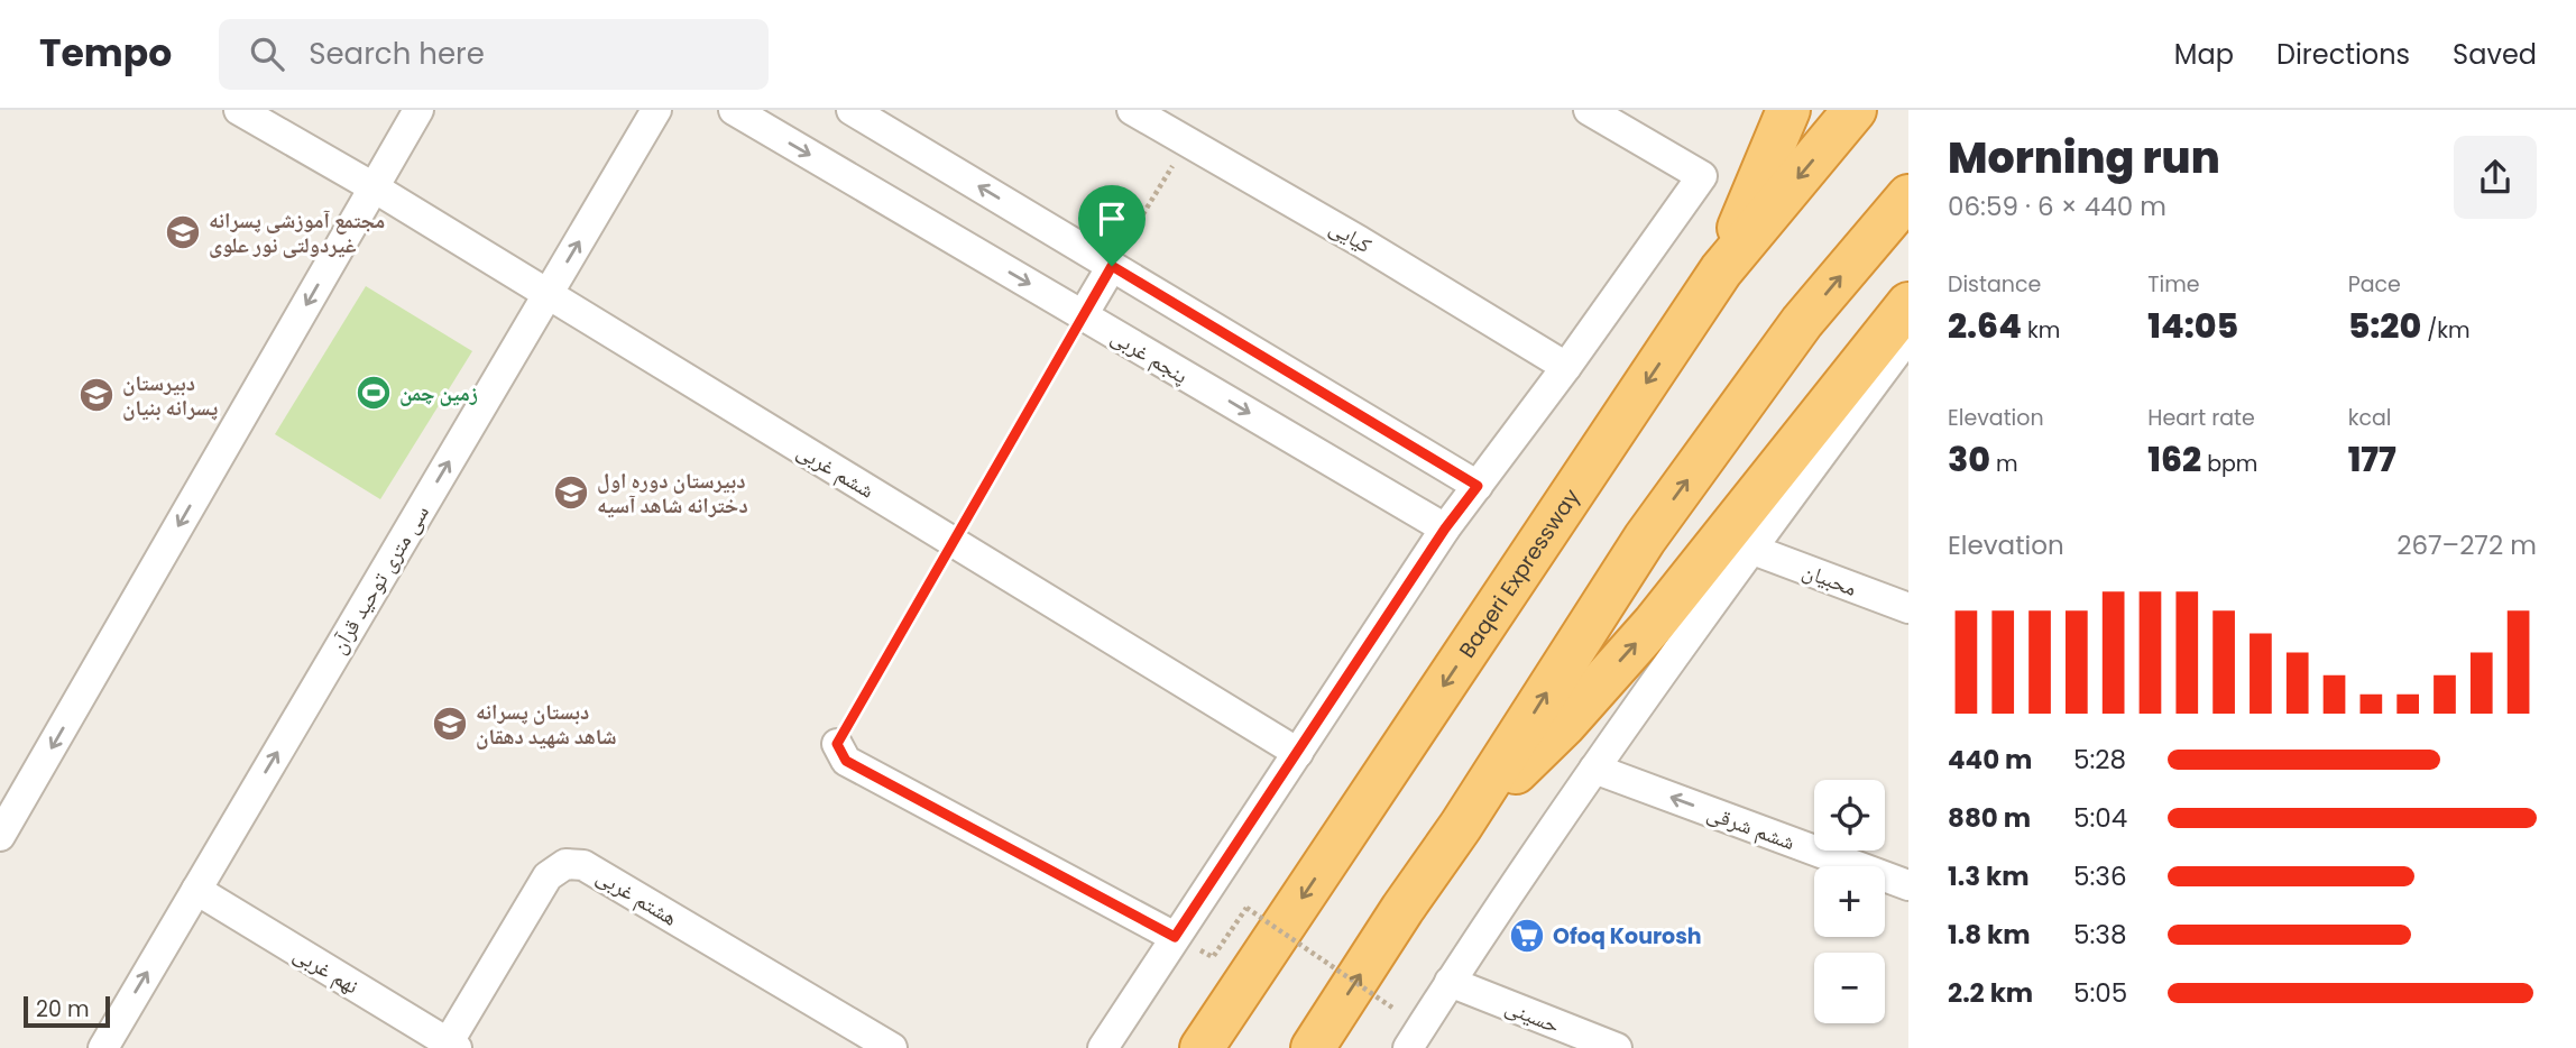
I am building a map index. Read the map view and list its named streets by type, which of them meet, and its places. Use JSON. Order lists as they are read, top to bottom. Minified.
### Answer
{"streets":{"highway":["Baqeri Expressway"],"street":["کیایی","پنجم غربی","ششم غربی","سی متری توحید قرآن","محبیان","ششم شرقی","هشتم غربی","نهم غربی","حسینی"]},"crossings":[["ششم غربی","سی متری توحید قرآن"],["سی متری توحید قرآن","نهم غربی"],["هشتم غربی","نهم غربی"]],"one_way":["ششم شرقی"],"places":{"school or university":["مجتمع آموزشی پسرانه غیردولتی نور علوی","دبیرستان پسرانه بنیان","دبیرستان دوره اول دخترانه شاهد آسیه","دبستان پسرانه شاهد شهید دهقان"],"sports":["زمین چمن"],"supermarket":["Ofoq Kourosh"]},"scale_bar":"20 m","page":{"header":"Tempo","search":"Search here","nav":["Map","Directions","Saved"],"heading":["Morning run","06:59 · 6 × 440 m"],"stats":[["Distance","2.64 km"],["Time","14:05"],["Pace","5:20 /km"],["Elevation","30 m"],["Heart rate","162 bpm"],["kcal","177"]],"chart":["Elevation","267–272 m"],"list":[{"name":"440 m","note":"5:28"},{"name":"880 m","note":"5:04"},{"name":"1.3 km","note":"5:36"},{"name":"1.8 km","note":"5:38"},{"name":"2.2 km","note":"5:05"}],"map_buttons":["+","−"],"scale":"20 m"}}
